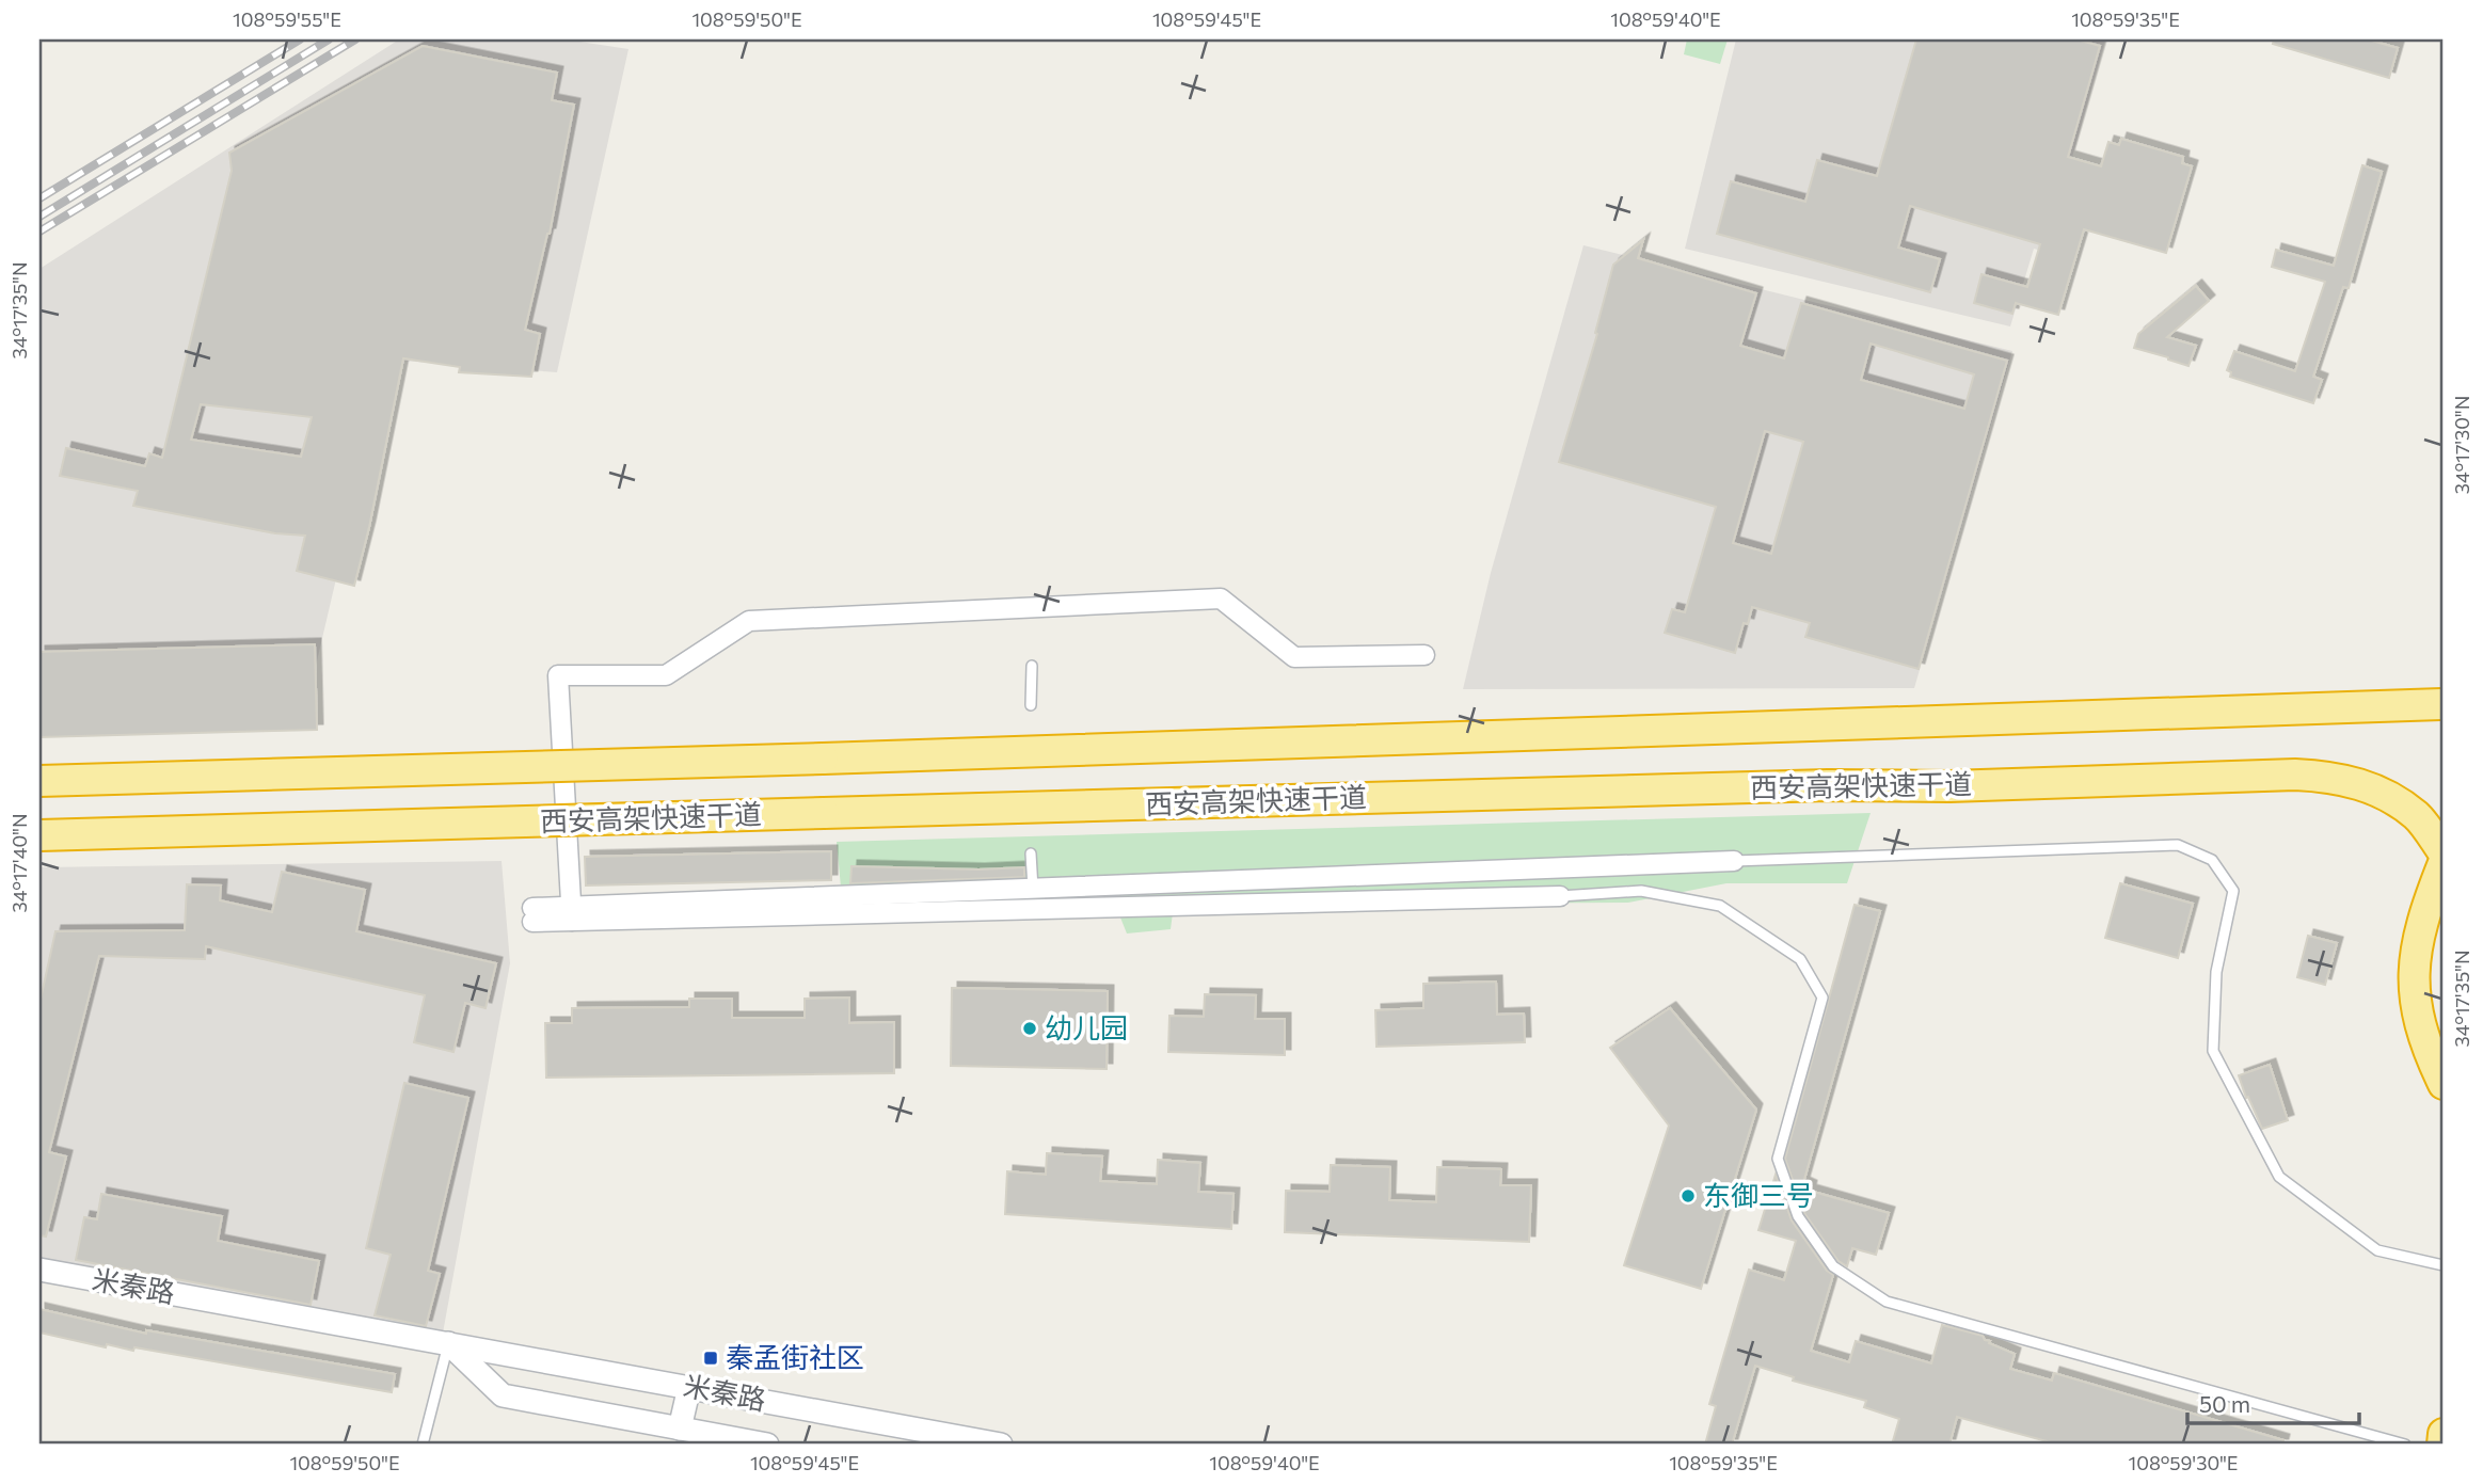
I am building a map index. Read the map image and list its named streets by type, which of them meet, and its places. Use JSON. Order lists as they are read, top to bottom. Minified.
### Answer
{"streets":{"highway":["西安高架快速干道"],"street":["米秦路"]},"places":{"other":["幼儿园","东御三号"],"transit":["秦孟街社区"]},"scale_bar":"50 m","coordinates":["108°59'55\"E","108°59'50\"E","108°59'45\"E","108°59'40\"E","108°59'35\"E","34°17'35\"N","34°17'30\"N","34°17'40\"N","108°59'30\"E"]}
